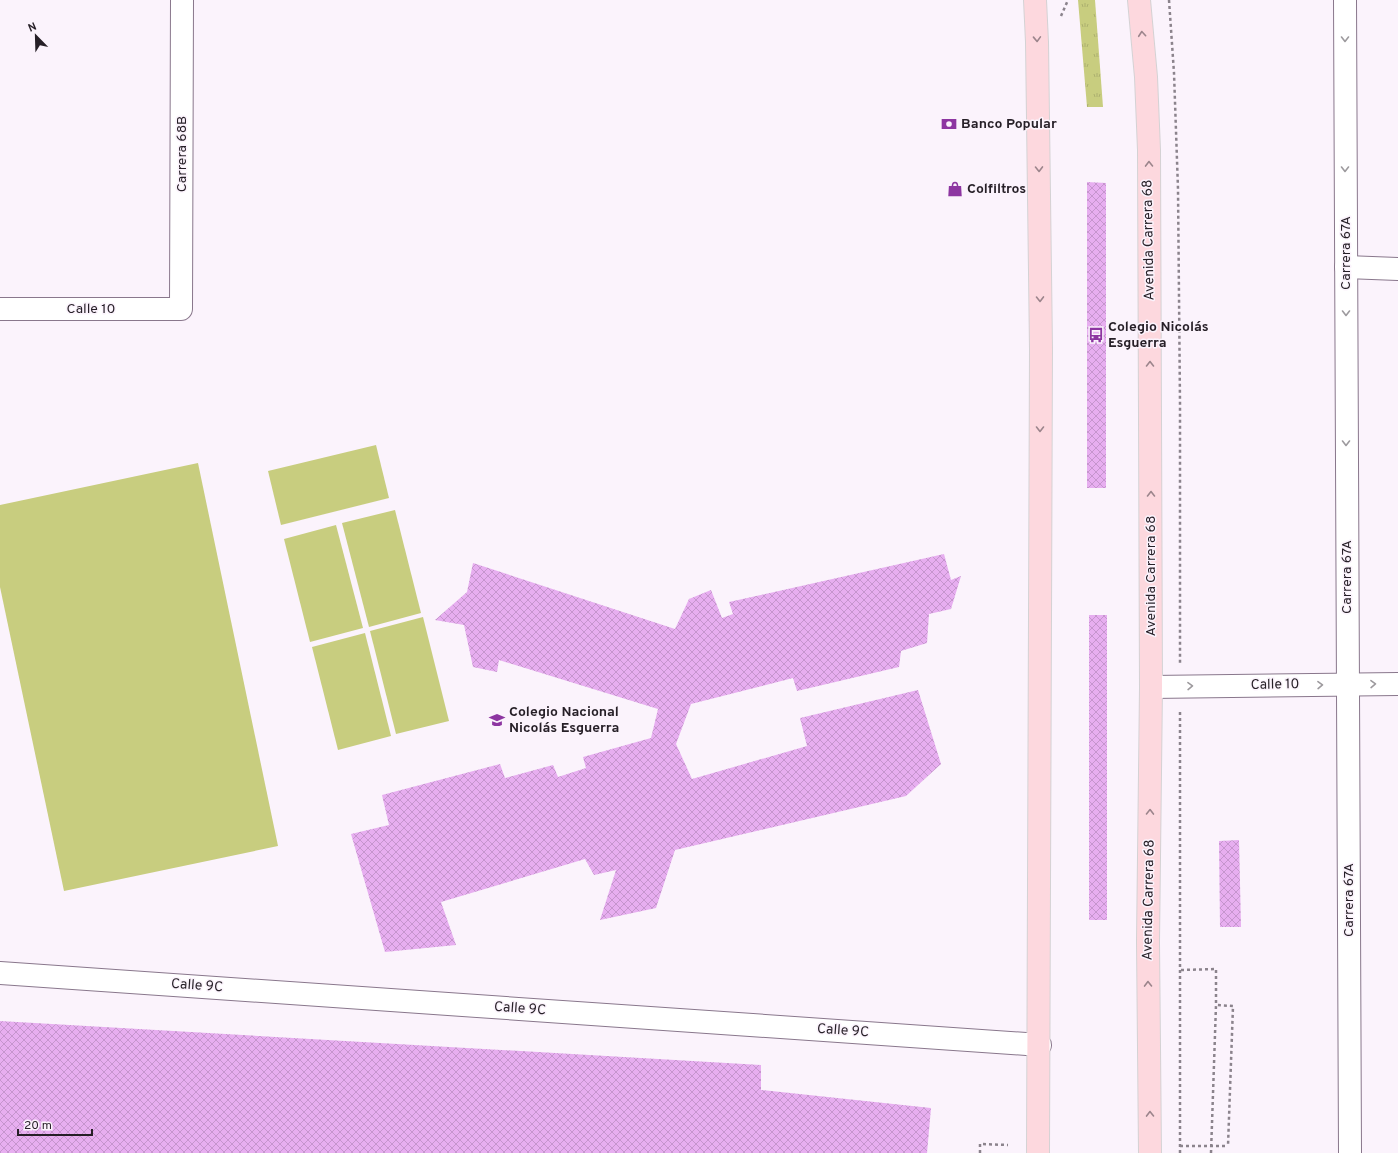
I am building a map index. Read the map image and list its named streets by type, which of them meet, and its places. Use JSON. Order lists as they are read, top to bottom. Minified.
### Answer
{"streets":{"main road":["Avenida Carrera 68"],"street":["Carrera 68B","Carrera 67A","Calle 10","Calle 9C"]},"crossings":[["Carrera 68B","Calle 10"],["Avenida Carrera 68","Calle 10"],["Carrera 67A","Calle 10"]],"one_way":["Carrera 67A","Calle 10"],"places":{"bank":["Banco Popular"],"shop":["Colfiltros"],"bus stop":["Colegio Nicolás Esguerra"],"school or university":["Colegio Nacional Nicolás Esguerra"]},"scale_bar":"20 m","north":"top left"}
